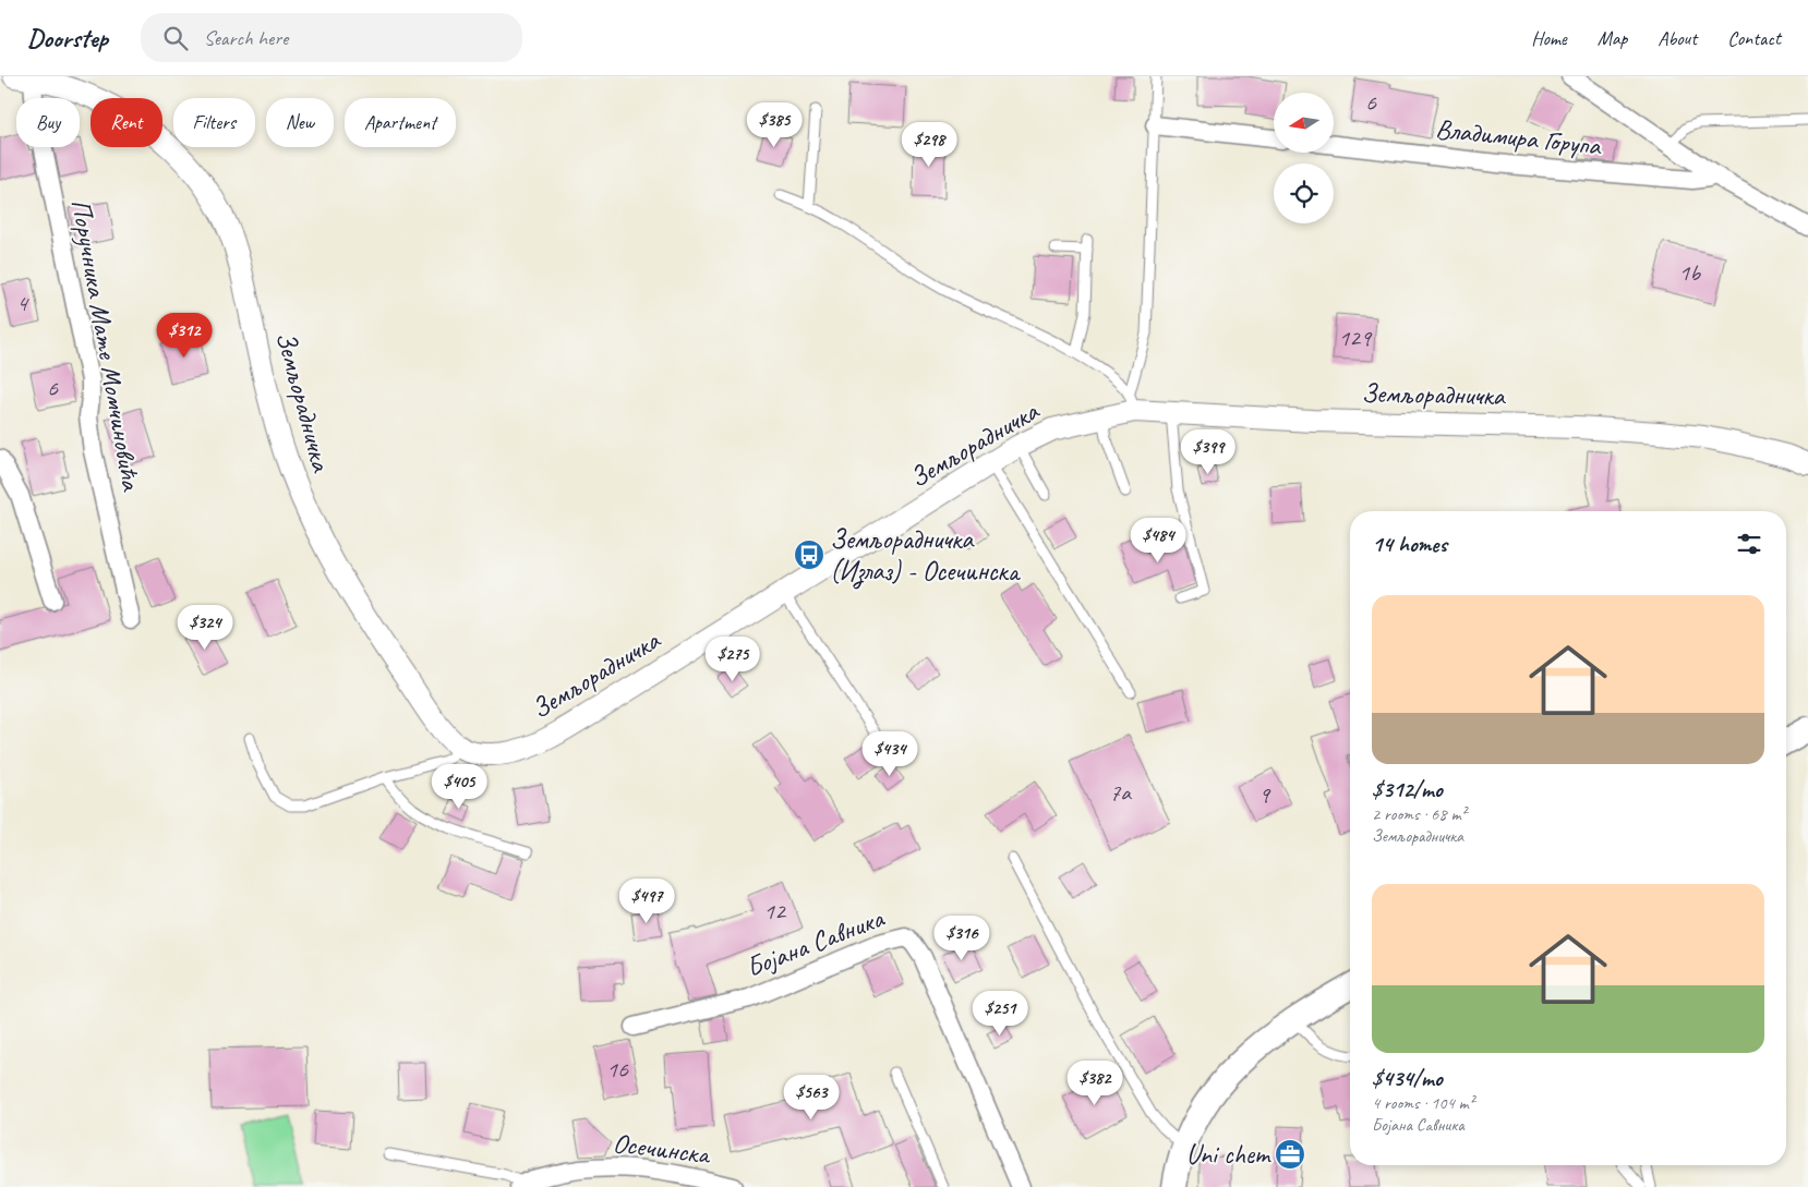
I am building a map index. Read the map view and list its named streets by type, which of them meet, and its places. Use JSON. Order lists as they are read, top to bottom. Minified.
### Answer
{"streets":{"street":["Владимира Горупа","Поручника Мате Момчиновића","Земљорадничка","Бојана Савника","Осечинска"]},"crossings":[["Поручника Мате Момчиновића","Земљорадничка"]],"places":{"bus stop":["Земљорадничка (Излаз) - Осечинска"],"office":["Uni chem"]},"house_numbers":["6","1b","4","129","6","7a","9","12","16"],"north":"left","page":{"header":"Doorstep","search":"Search here","nav":["Home","Map","About","Contact"],"chip":["Buy","Rent","Filters","New","Apartment"],"price":["$385","$298","$312","$399","$484","$324","$275","$434","$405","$497","$316","$251","$382","$563"],"heading":"14 homes","list":[{"name":"$312/mo","note":"2 rooms · 68 m² · Земљорадничка"},{"name":"$434/mo","note":"4 rooms · 104 m² · Бојана Савника"}]}}
